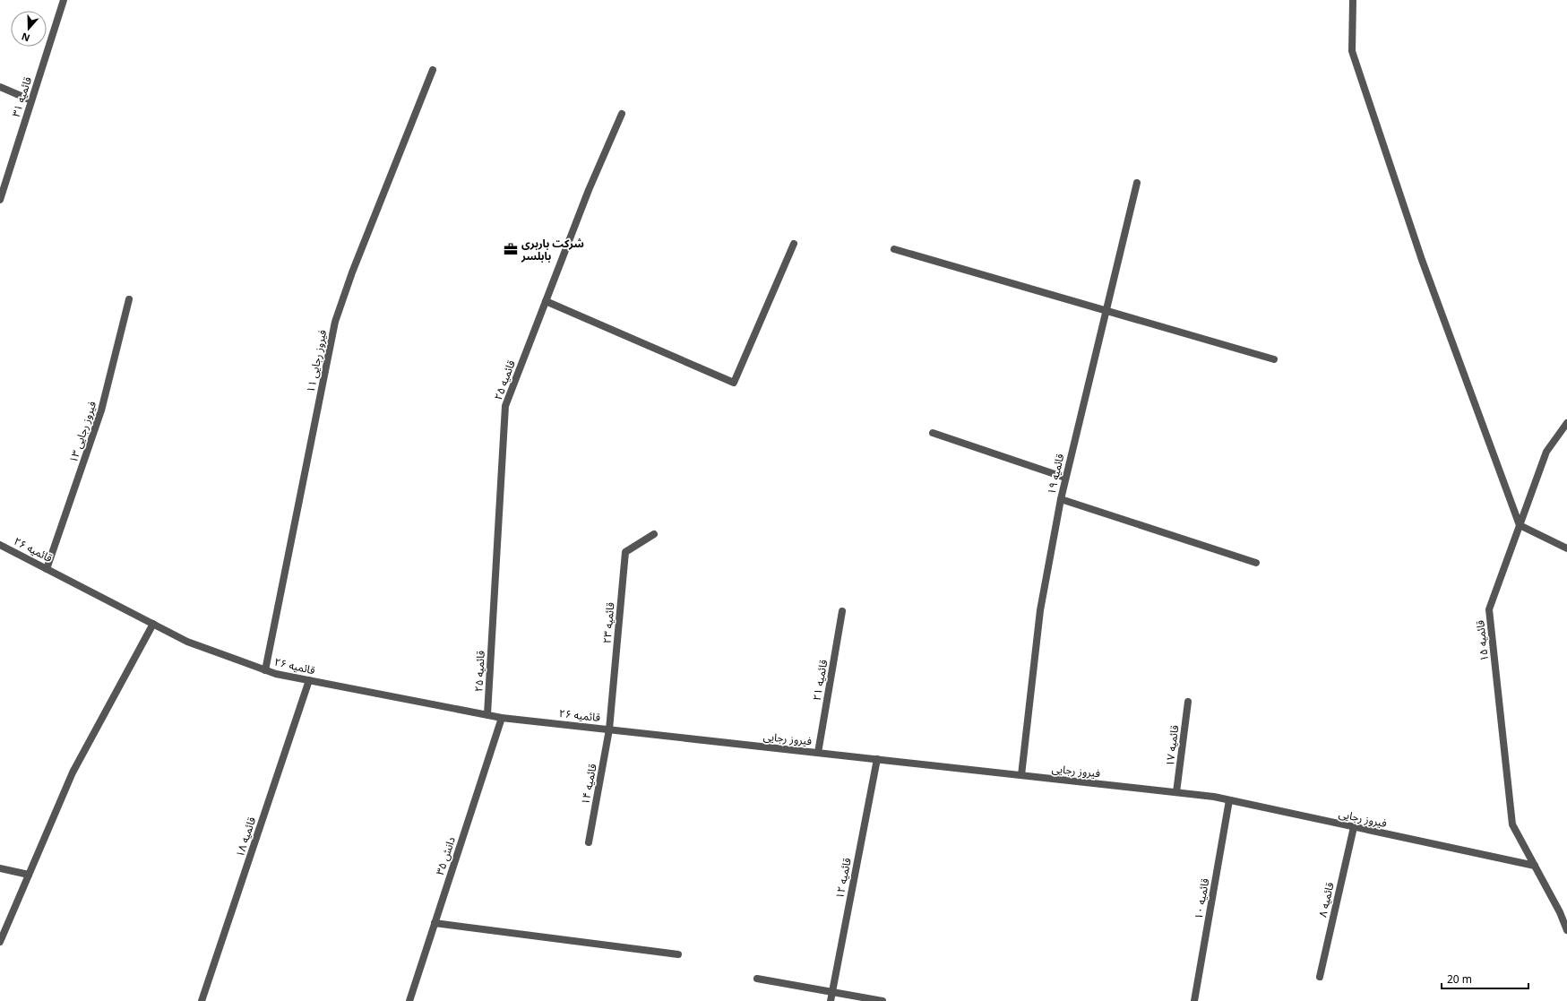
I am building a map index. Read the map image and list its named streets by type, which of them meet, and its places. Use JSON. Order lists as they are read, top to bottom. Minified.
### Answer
{"streets":{"street":["قائمیه ۳۱","فیروز رجایی ۱۱","قائمیه ۲۵","فیروز رجایی ۱۳","قائمیه ۱۹","قائمیه ۲۶","قائمیه ۲۳","قائمیه ۱۵","قائمیه ۲۱","فیروز رجایی","قائمیه ۱۷","قائمیه ۱۴","قائمیه ۱۸","دانش ۳۵","قائمیه ۱۲","قائمیه ۱۰","قائمیه ۸"]},"crossings":[["فیروز رجایی ۱۱","قائمیه ۲۶"],["قائمیه ۲۵","قائمیه ۲۶"],["فیروز رجایی ۱۳","قائمیه ۲۶"],["قائمیه ۱۹","فیروز رجایی"],["قائمیه ۲۶","قائمیه ۲۳"],["قائمیه ۲۶","فیروز رجایی"],["قائمیه ۲۶","قائمیه ۱۴"],["قائمیه ۲۶","قائمیه ۱۸"],["قائمیه ۲۶","دانش ۳۵"],["قائمیه ۲۳","فیروز رجایی"],["قائمیه ۲۳","قائمیه ۱۴"],["قائمیه ۱۵","فیروز رجایی"],["قائمیه ۲۱","فیروز رجایی"],["فیروز رجایی","قائمیه ۱۷"],["فیروز رجایی","قائمیه ۱۴"],["فیروز رجایی","قائمیه ۱۲"],["فیروز رجایی","قائمیه ۱۰"],["فیروز رجایی","قائمیه ۸"]],"places":{"office":["شرکت باربری بابلسر"]},"scale_bar":"20 m","north":"bottom"}
